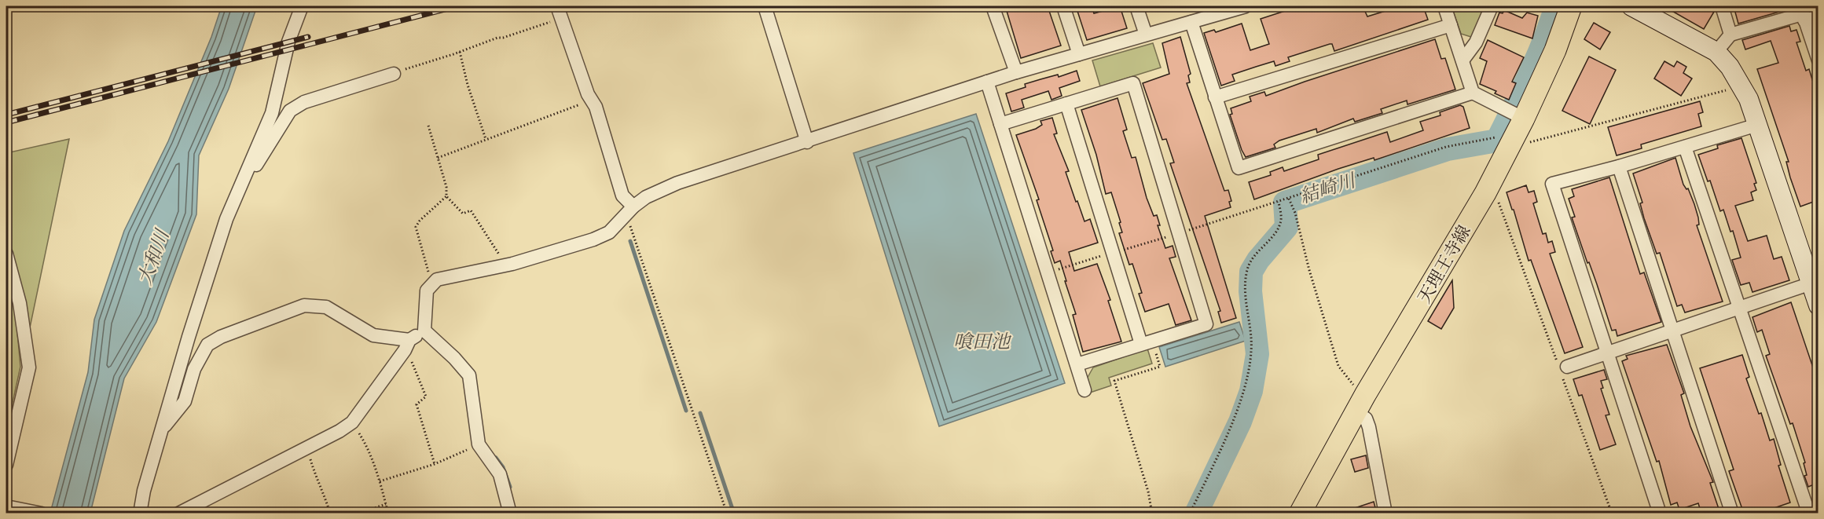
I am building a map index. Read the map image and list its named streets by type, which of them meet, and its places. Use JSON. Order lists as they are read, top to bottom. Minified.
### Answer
{"streets":{"main road":["天理王寺線"]},"water":["結崎川","大和川","喰田池"]}
